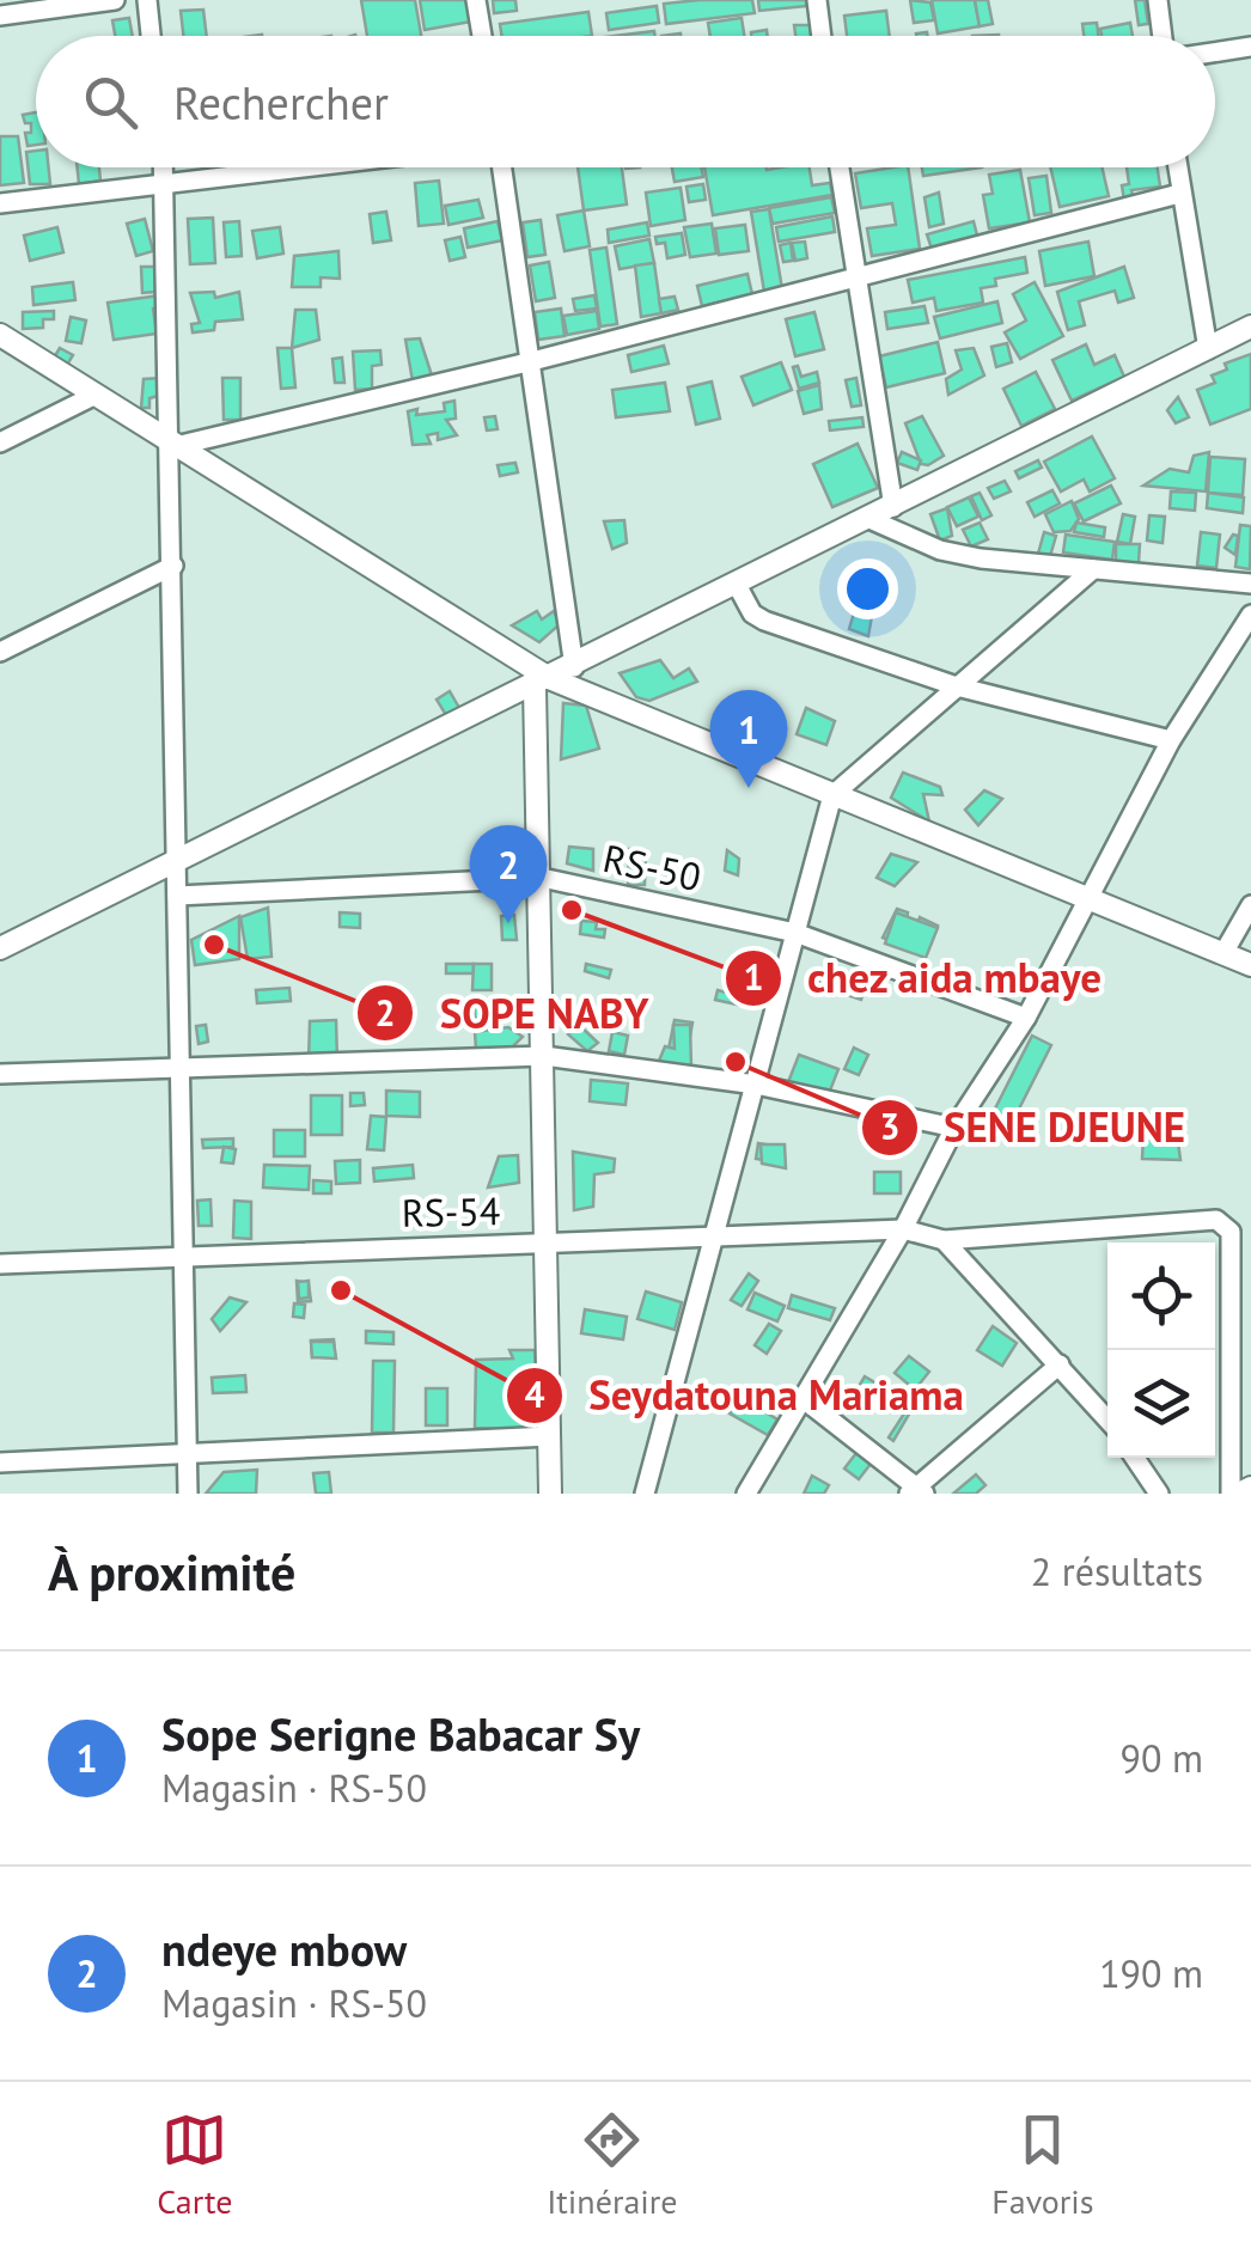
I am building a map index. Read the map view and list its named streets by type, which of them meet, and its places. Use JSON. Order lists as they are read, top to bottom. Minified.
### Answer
{"streets":{"street":["RS-50","RS-54"]},"places":["chez aida mbaye","SOPE NABY","SENE DJEUNE","Seydatouna Mariama"],"page":{"search":"Rechercher","pins":["1","2"],"heading":["À proximité","2 résultats"],"list":[{"mark":"1","name":"Sope Serigne Babacar Sy","note":"Magasin · RS-50","value":"90 m"},{"mark":"2","name":"ndeye mbow","note":"Magasin · RS-50","value":"190 m"}],"nav":["Carte","Itinéraire","Favoris"]}}
